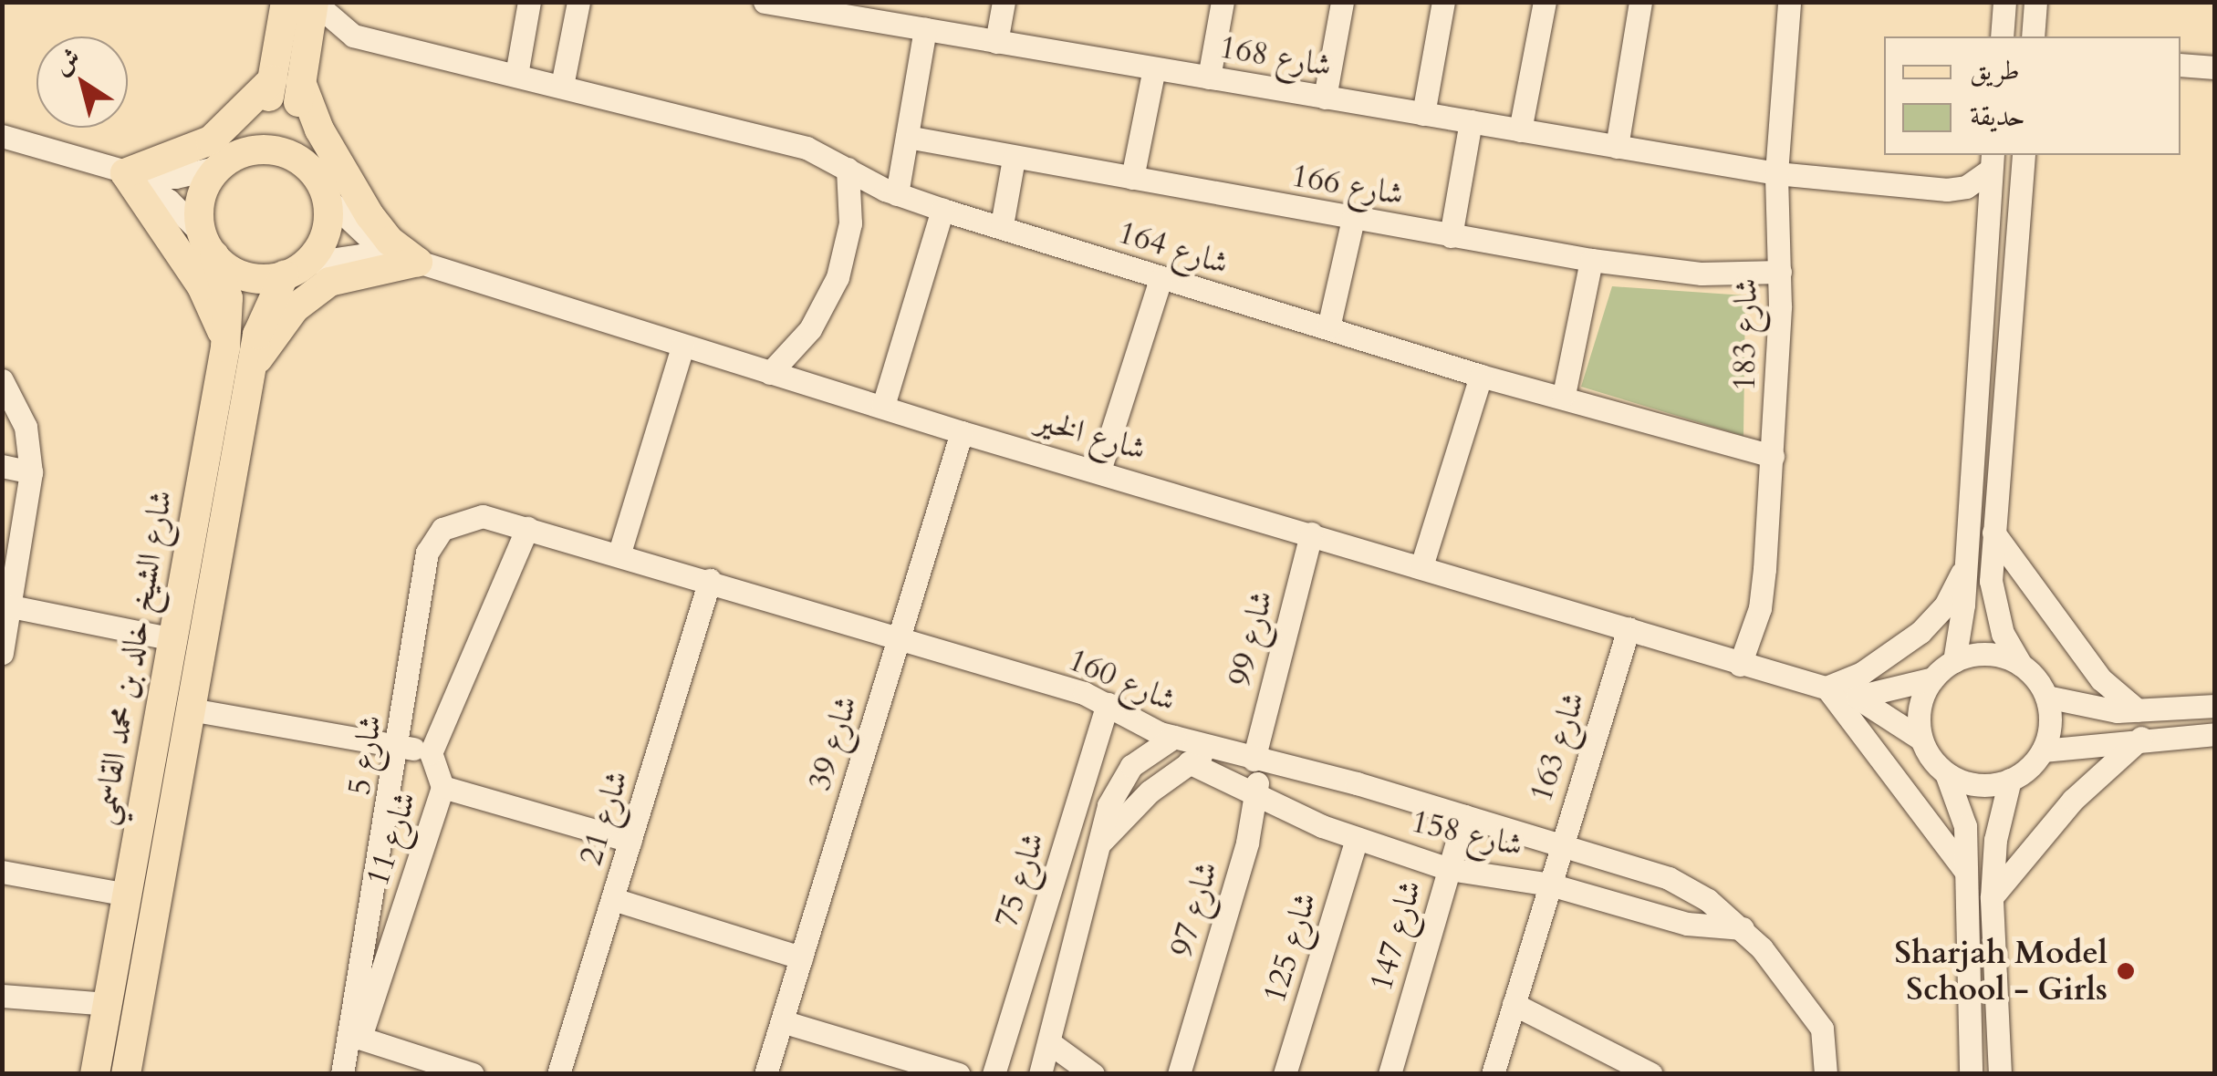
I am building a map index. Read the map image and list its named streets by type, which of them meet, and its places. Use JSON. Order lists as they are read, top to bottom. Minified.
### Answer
{"streets":{"main road":["شارع الشيخ خالد بن محمد القاسمي"],"street":["شارع 168","شارع 166","شارع 164","شارع 183","شارع الخير","شارع 99","شارع 160","شارع 39","شارع 163","شارع 5","شارع 21","شارع 158","شارع 11","شارع 75","شارع 97","شارع 147","شارع 125"]},"crossings":[["شارع 168","شارع 183"],["شارع 166","شارع 183"],["شارع 164","شارع 183"],["شارع 183","شارع الخير"],["شارع الخير","شارع 99"],["شارع الخير","شارع الشيخ خالد بن محمد القاسمي"],["شارع الخير","شارع 39"],["شارع الخير","شارع 163"],["شارع 99","شارع 160"],["شارع 99","شارع 97"],["شارع 160","شارع 39"],["شارع 160","شارع 163"],["شارع 160","شارع 5"],["شارع 160","شارع 21"],["شارع 160","شارع 158"],["شارع 160","شارع 11"],["شارع 160","شارع 75"],["شارع 160","شارع 97"],["شارع 160","شارع 147"],["شارع 163","شارع 158"],["شارع 5","شارع 11"],["شارع 158","شارع 97"],["شارع 158","شارع 147"],["شارع 158","شارع 125"]],"places":["Sharjah Model School - Girls"],"legend":["طريق","حديقة"],"north":"top left"}
